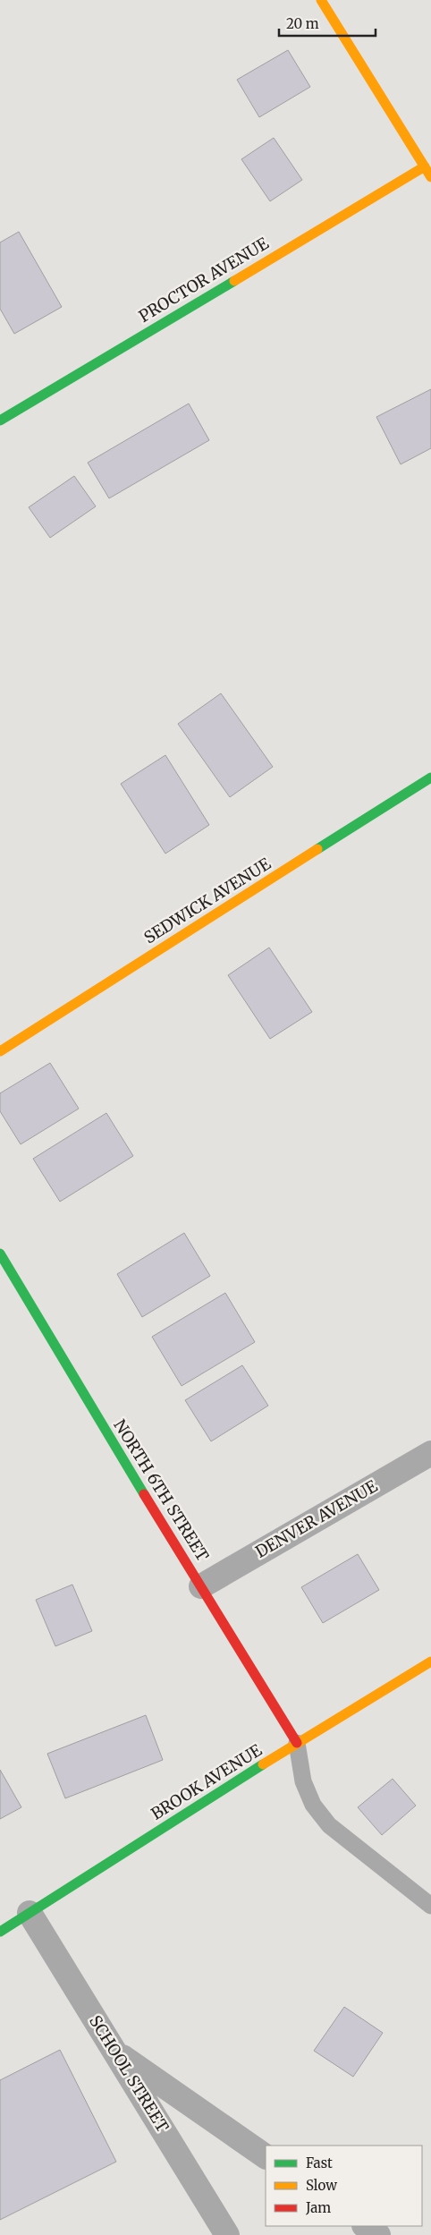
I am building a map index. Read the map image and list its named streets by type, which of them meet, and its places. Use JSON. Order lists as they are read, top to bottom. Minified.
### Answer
{"streets":{"street":["PROCTOR AVENUE","SEDWICK AVENUE","NORTH 6TH STREET","DENVER AVENUE","BROOK AVENUE","SCHOOL STREET"]},"crossings":[["NORTH 6TH STREET","DENVER AVENUE"],["NORTH 6TH STREET","BROOK AVENUE"],["BROOK AVENUE","SCHOOL STREET"]],"legend":["Fast","Slow","Jam"],"scale_bar":"20 m"}
